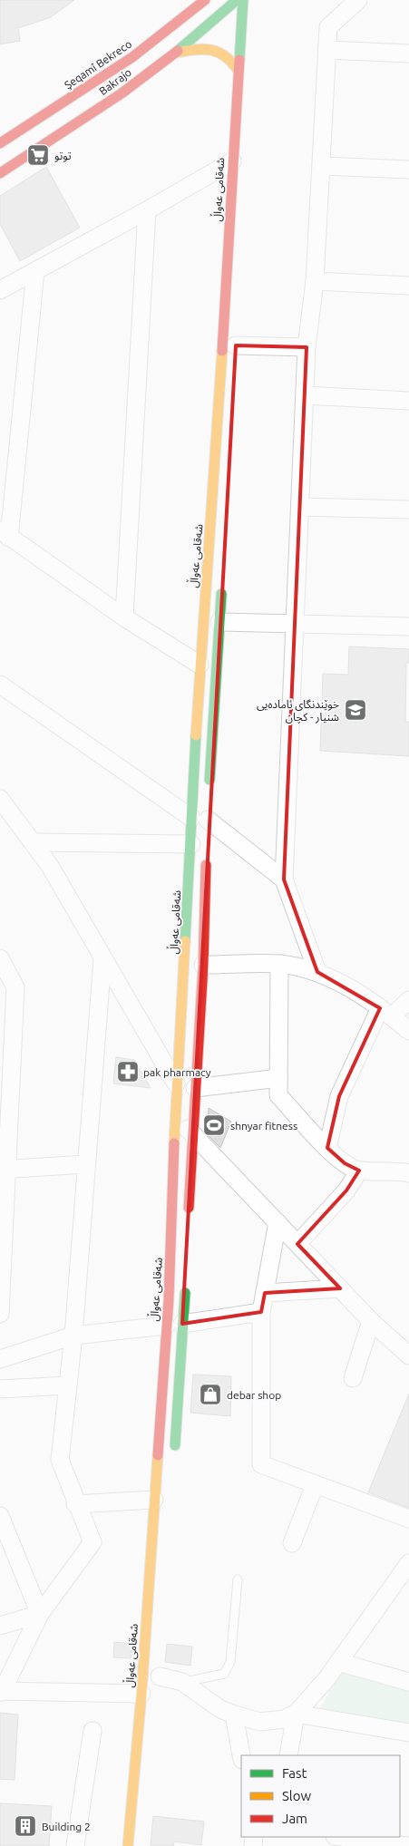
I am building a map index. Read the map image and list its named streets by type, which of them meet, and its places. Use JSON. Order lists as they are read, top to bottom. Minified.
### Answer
{"streets":{"main road":["Şeqamî Bekreco","Bakrajo","شەقامی عەواڵ"]},"places":{"supermarket":["توتو"],"school or university":["خوێندنگای ئامادەیی شنیار - کچان"],"pharmacy":["pak pharmacy"],"sports":["shnyar fitness"],"shop":["debar shop"],"building":["Building 2"]},"legend":["Fast","Slow","Jam"]}
